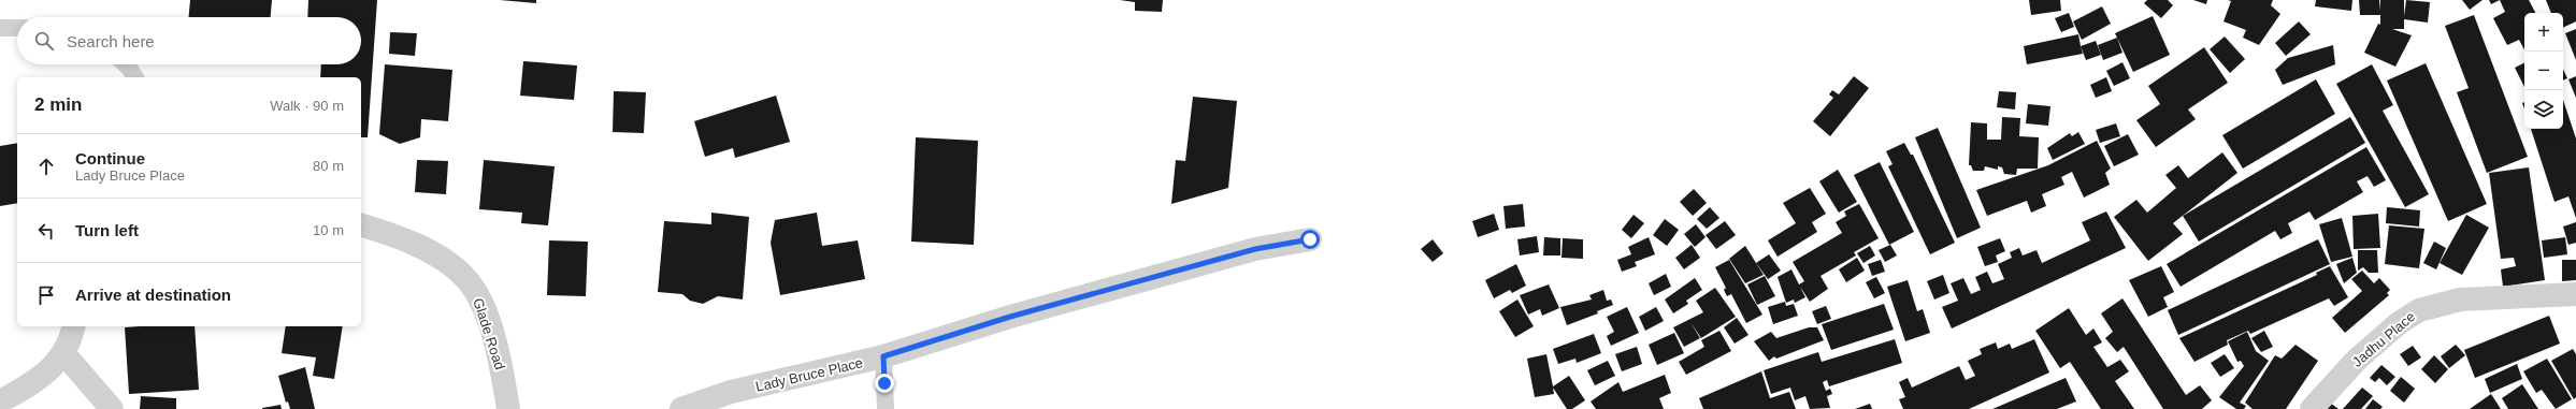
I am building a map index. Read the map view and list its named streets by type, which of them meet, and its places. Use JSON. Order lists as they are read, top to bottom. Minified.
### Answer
{"streets":{"street":["Glade Road","Jadhu Place","Lady Bruce Place"]},"page":{"map_buttons":["+","−"],"search":"Search here","heading":["2 min","Walk · 90 m"],"list":[["Continue","Lady Bruce Place","80 m"],["Turn left","10 m"],"Arrive at destination"]}}
